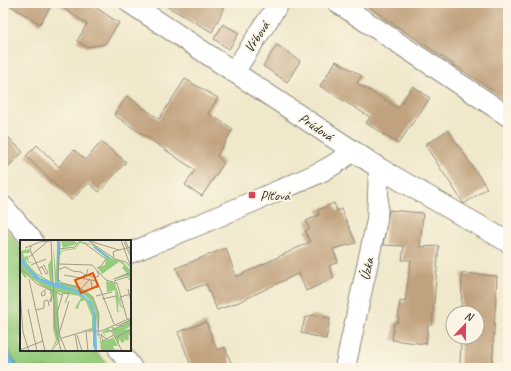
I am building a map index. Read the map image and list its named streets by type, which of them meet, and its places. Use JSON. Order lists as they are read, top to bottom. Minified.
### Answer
{"streets":{"street":["Vŕbová","Prúdová","Úzka"]},"crossings":[["Vŕbová","Prúdová"],["Prúdová","Úzka"]],"places":{"transit":["Plťová"]},"north":"top"}
